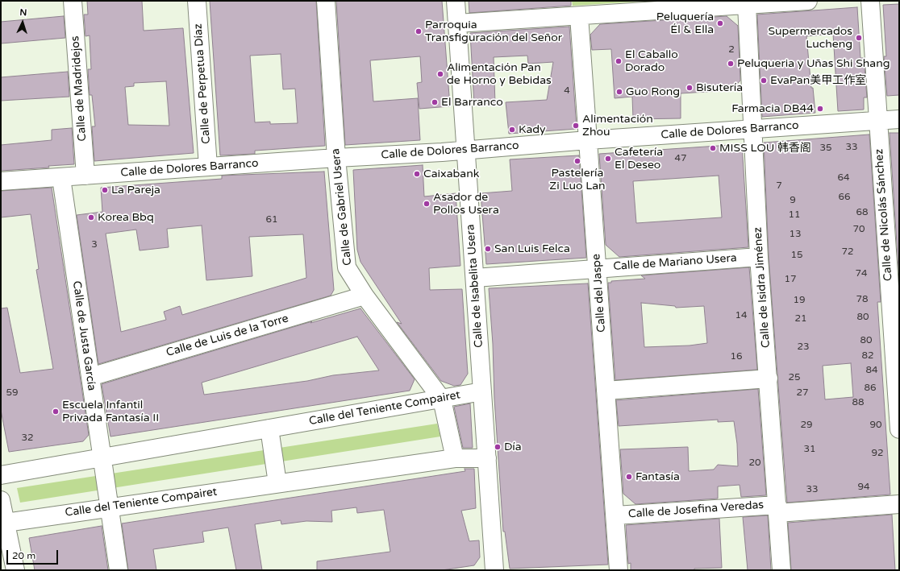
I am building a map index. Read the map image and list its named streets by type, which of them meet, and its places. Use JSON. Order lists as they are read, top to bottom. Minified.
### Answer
{"streets":{"street":["Calle de Perpetua Díaz","Calle de Madridejos","Calle de Dolores Barranco","Calle de Gabriel Usera","Calle de Nicolás Sánchez","Calle de Mariano Usera","Calle de Isabelita Usera","Calle de Isidra Jiménez","Calle del Jaspe","Calle de Justa García","Calle de Luis de la Torre","Calle del Teniente Compairet","Calle de Josefina Veredas"]},"crossings":[["Calle de Perpetua Díaz","Calle de Dolores Barranco"],["Calle de Madridejos","Calle de Dolores Barranco"],["Calle de Dolores Barranco","Calle de Gabriel Usera"],["Calle de Dolores Barranco","Calle de Nicolás Sánchez"],["Calle de Dolores Barranco","Calle de Isabelita Usera"],["Calle de Dolores Barranco","Calle de Isidra Jiménez"],["Calle de Dolores Barranco","Calle del Jaspe"],["Calle de Dolores Barranco","Calle de Justa García"],["Calle de Gabriel Usera","Calle de Luis de la Torre"],["Calle de Gabriel Usera","Calle del Teniente Compairet"],["Calle de Mariano Usera","Calle de Isabelita Usera"],["Calle de Mariano Usera","Calle de Isidra Jiménez"],["Calle de Mariano Usera","Calle del Jaspe"],["Calle de Isabelita Usera","Calle del Teniente Compairet"],["Calle de Isidra Jiménez","Calle de Josefina Veredas"],["Calle del Jaspe","Calle de Josefina Veredas"],["Calle de Justa García","Calle de Luis de la Torre"],["Calle de Justa García","Calle del Teniente Compairet"]],"places":["Peluquería Él & Ella","Parroquia Transfiguración del Señor","Supermercados Lucheng","El Caballo Dorado","Peluqueria y Uñas Shi Shang","Alimentación Pan de Horno y Bebidas","EvaPan美甲工作室","Bisutería","Guo Rong","El Barranco","Farmacia DB44","Alimentación Zhou","Kady","MISS LOU 韩香阁","Cafetería El Deseo","Pastelería Zi Luo Lan","Caixabank","La Pareja","Asador de Pollos Usera","Korea Bbq","San Luis Felca","Escuela Infantil Privada Fantasía II","Día","Fantasía"],"house_numbers":["2","4","33","35","47","64","7","66","9","68","11","61","70","13","3","72","15","74","17","78","19","14","80","21","80","23","82","16","84","25","86","59","27","88","29","90","32","31","92","20","94","33"],"scale_bar":"20 m","north":"top"}
